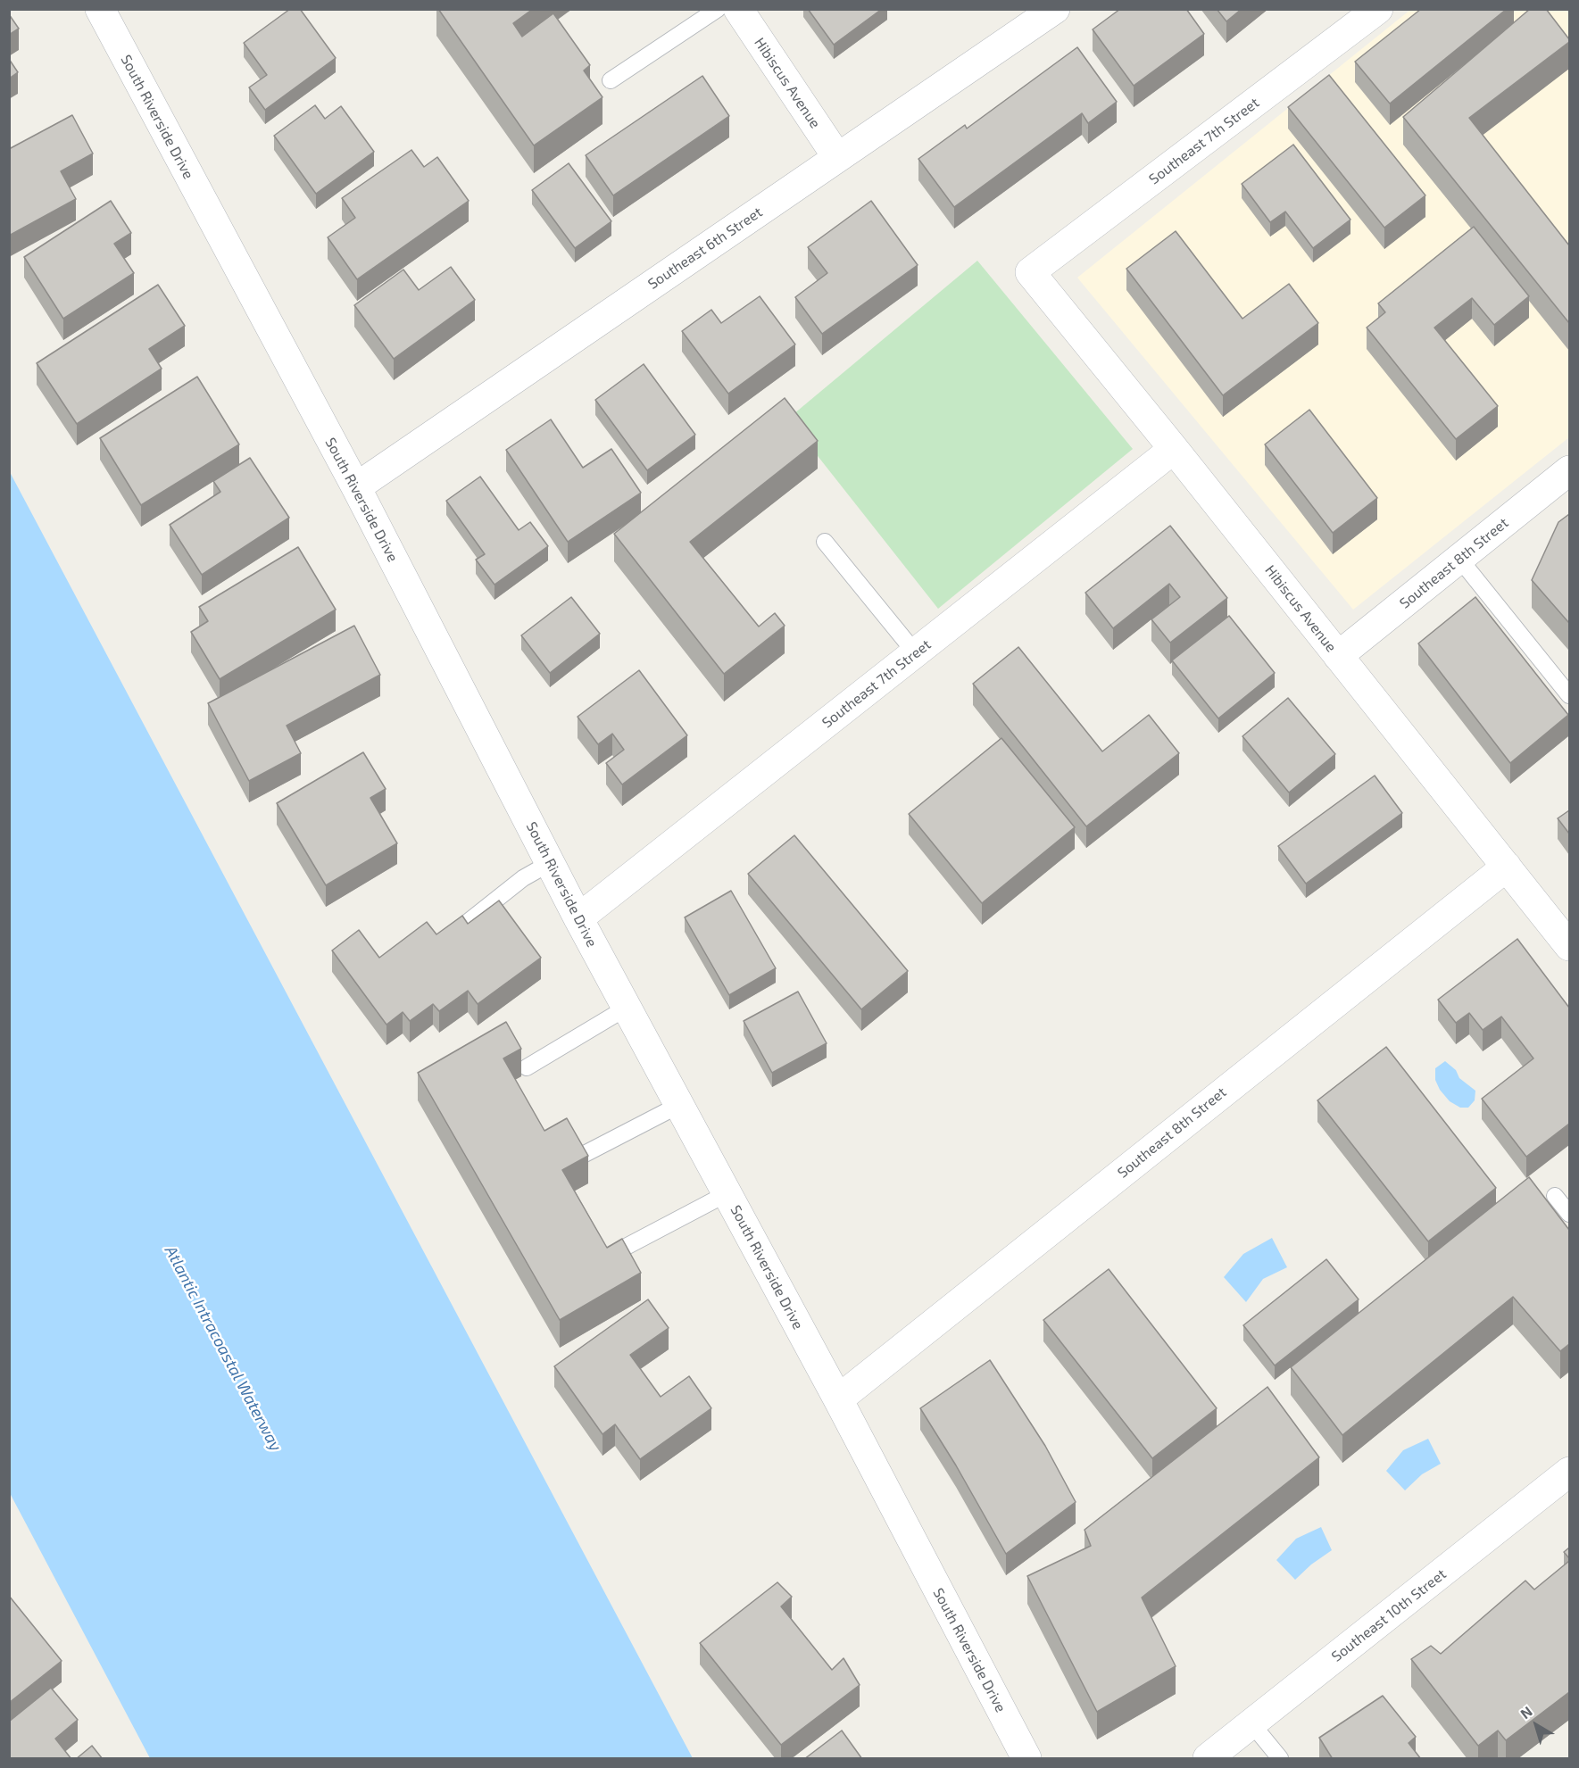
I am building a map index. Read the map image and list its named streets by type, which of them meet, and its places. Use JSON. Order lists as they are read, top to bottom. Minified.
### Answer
{"streets":{"street":["Hibiscus Avenue","South Riverside Drive","Southeast 7th Street","Southeast 6th Street","Southeast 8th Street","Southeast 10th Street"]},"crossings":[["Hibiscus Avenue","Southeast 7th Street"],["Hibiscus Avenue","Southeast 6th Street"],["Hibiscus Avenue","Southeast 8th Street"],["South Riverside Drive","Southeast 7th Street"],["South Riverside Drive","Southeast 6th Street"],["South Riverside Drive","Southeast 8th Street"]],"water":["Atlantic Intracoastal Waterway"],"north":"top left"}
